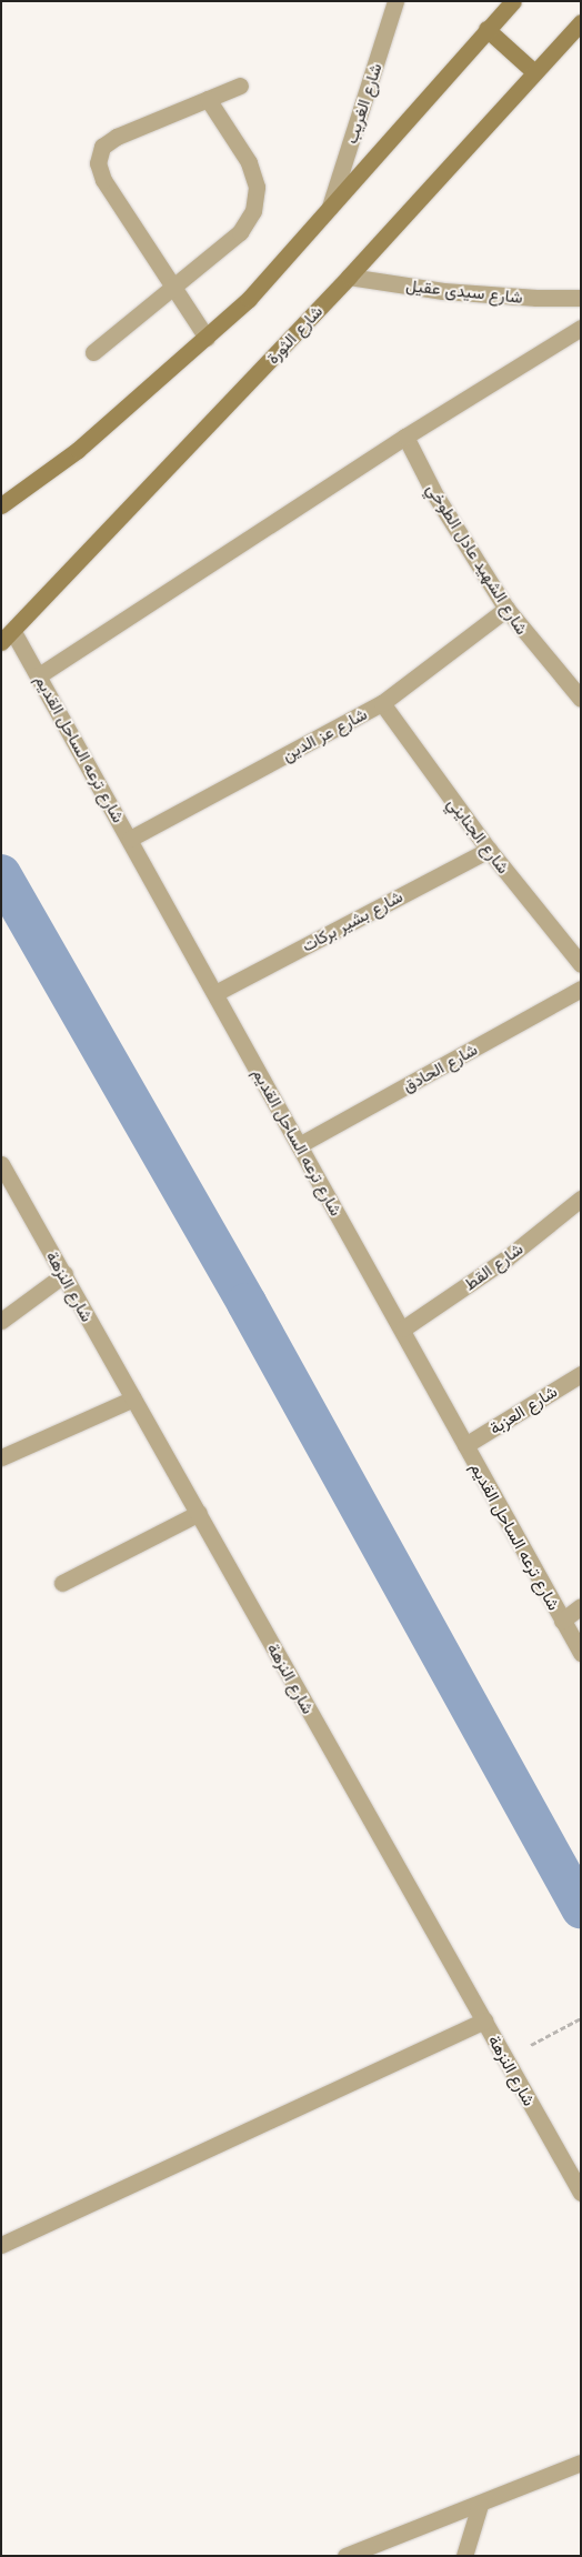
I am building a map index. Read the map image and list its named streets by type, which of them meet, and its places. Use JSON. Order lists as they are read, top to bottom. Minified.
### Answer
{"streets":{"main road":["شارع الثورة"],"street":["شارع الغريب","شارع سيدى عقيل","شارع الشهيد عادل الطوخي","شارع عز الدين","شارع ترعه الساحل القديم","شارع الجنايني","شارع بشير بركات","شارع الحادق","شارع القط","شارع النزهة","شارع العزبة"]},"crossings":[["شارع سيدى عقيل","شارع الثورة"],["شارع الثورة","شارع ترعه الساحل القديم"],["شارع الشهيد عادل الطوخي","شارع عز الدين"],["شارع عز الدين","شارع ترعه الساحل القديم"],["شارع عز الدين","شارع الجنايني"],["شارع ترعه الساحل القديم","شارع بشير بركات"],["شارع ترعه الساحل القديم","شارع الحادق"],["شارع ترعه الساحل القديم","شارع القط"],["شارع ترعه الساحل القديم","شارع العزبة"],["شارع الجنايني","شارع بشير بركات"]]}
